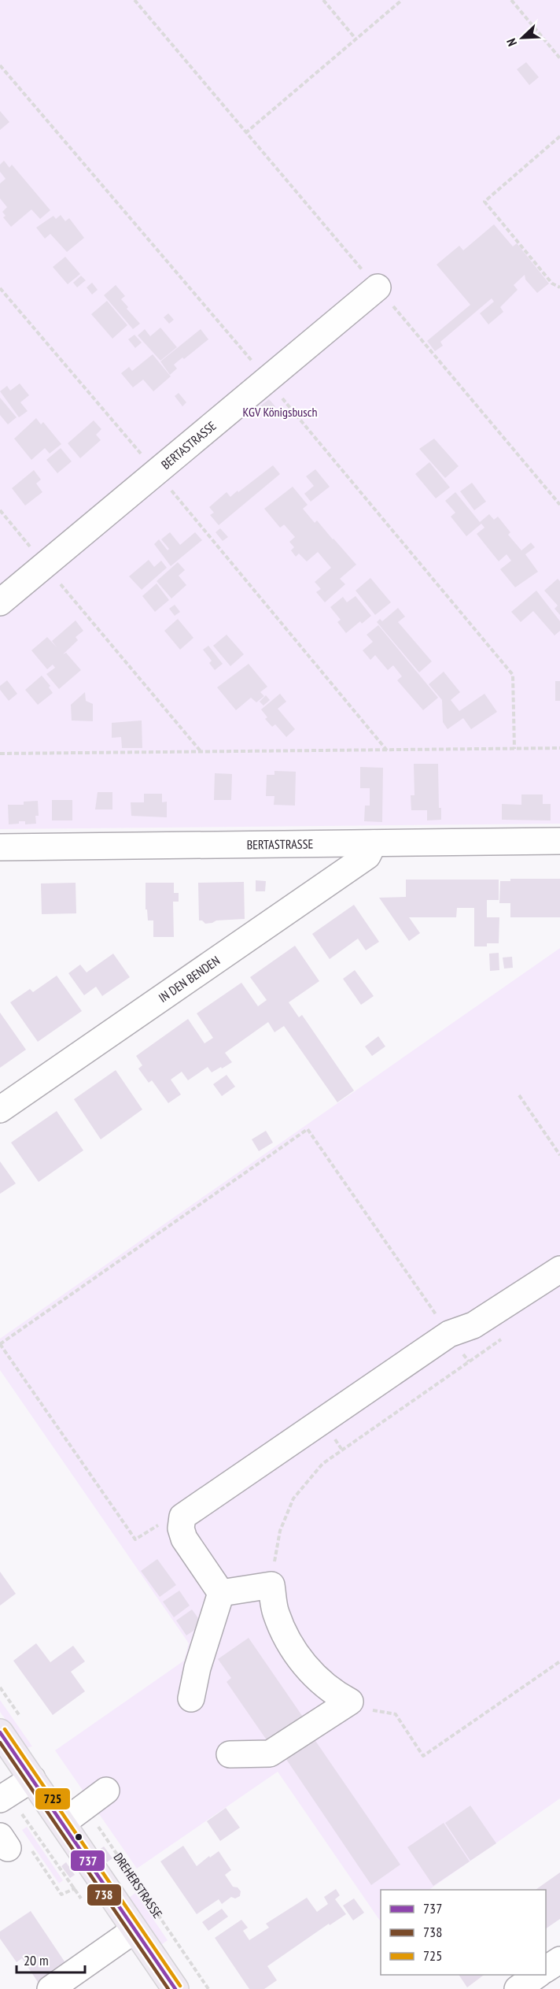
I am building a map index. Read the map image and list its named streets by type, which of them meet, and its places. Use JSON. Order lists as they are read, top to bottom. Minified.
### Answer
{"streets":{"main road":["DREHERSTRASSE"],"street":["BERTASTRASSE","IN DEN BENDEN"]},"crossings":[["BERTASTRASSE","IN DEN BENDEN"]],"parks":["KGV Königsbusch"],"lines":["transit line 725","transit line 737","transit line 738"],"legend":["737","738","725"],"scale_bar":"20 m","north":"bottom left"}
